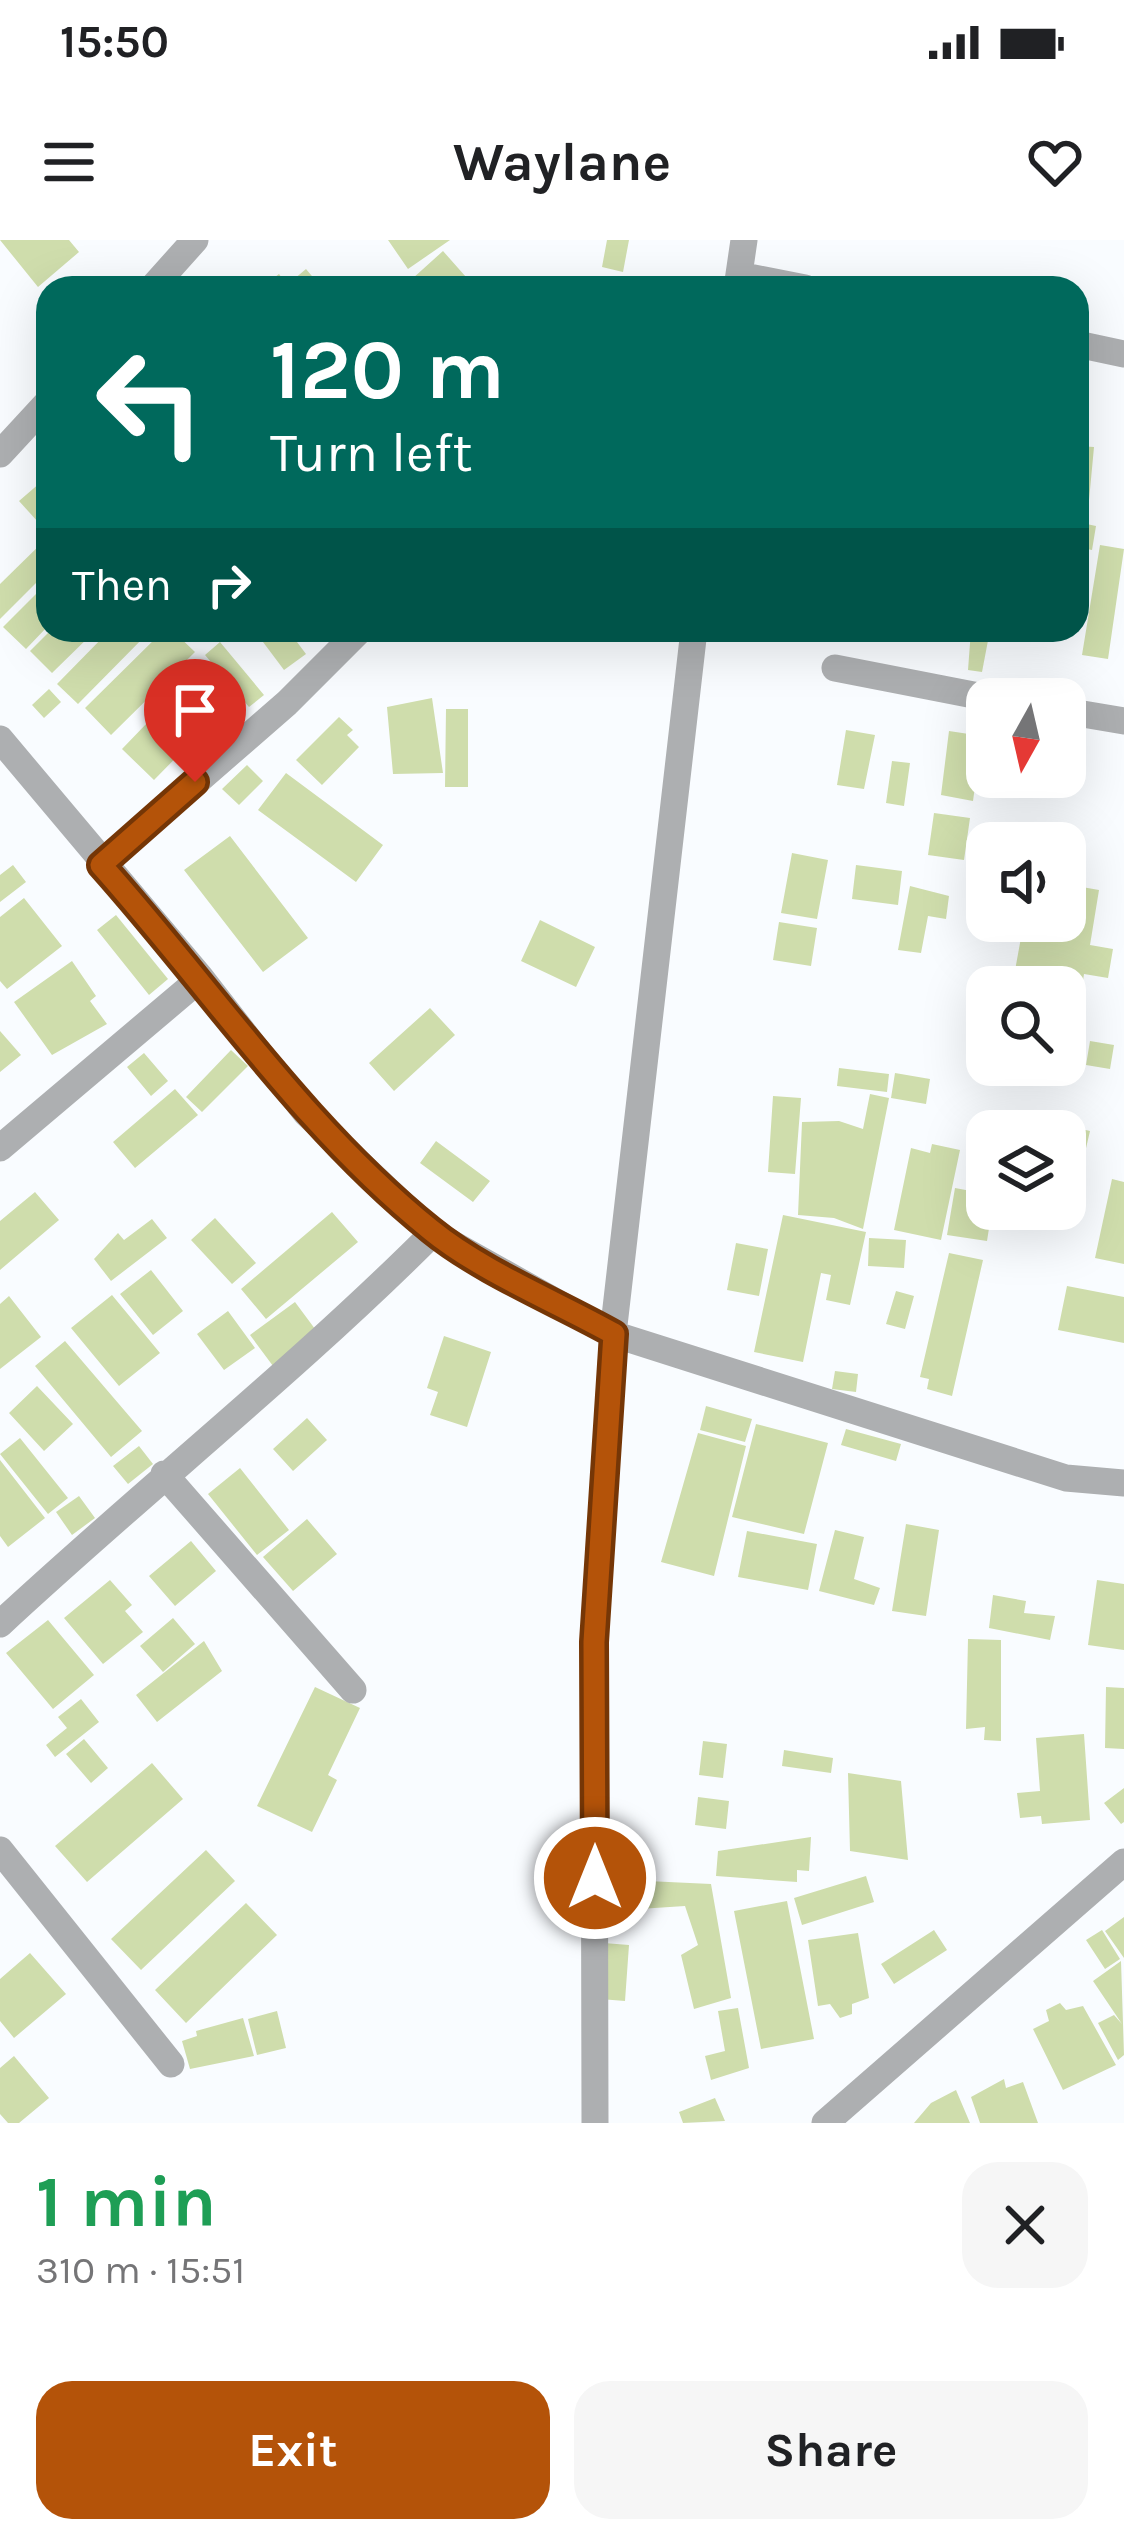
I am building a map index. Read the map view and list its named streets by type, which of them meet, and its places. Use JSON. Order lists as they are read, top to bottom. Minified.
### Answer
{"north":"bottom","page":{"status":"15:50","header":"Waylane","turn":["120 m","Turn left"],"then":"Then","heading":["1 min","310 m · 15:51"],"buttons":["Exit","Share"]}}
